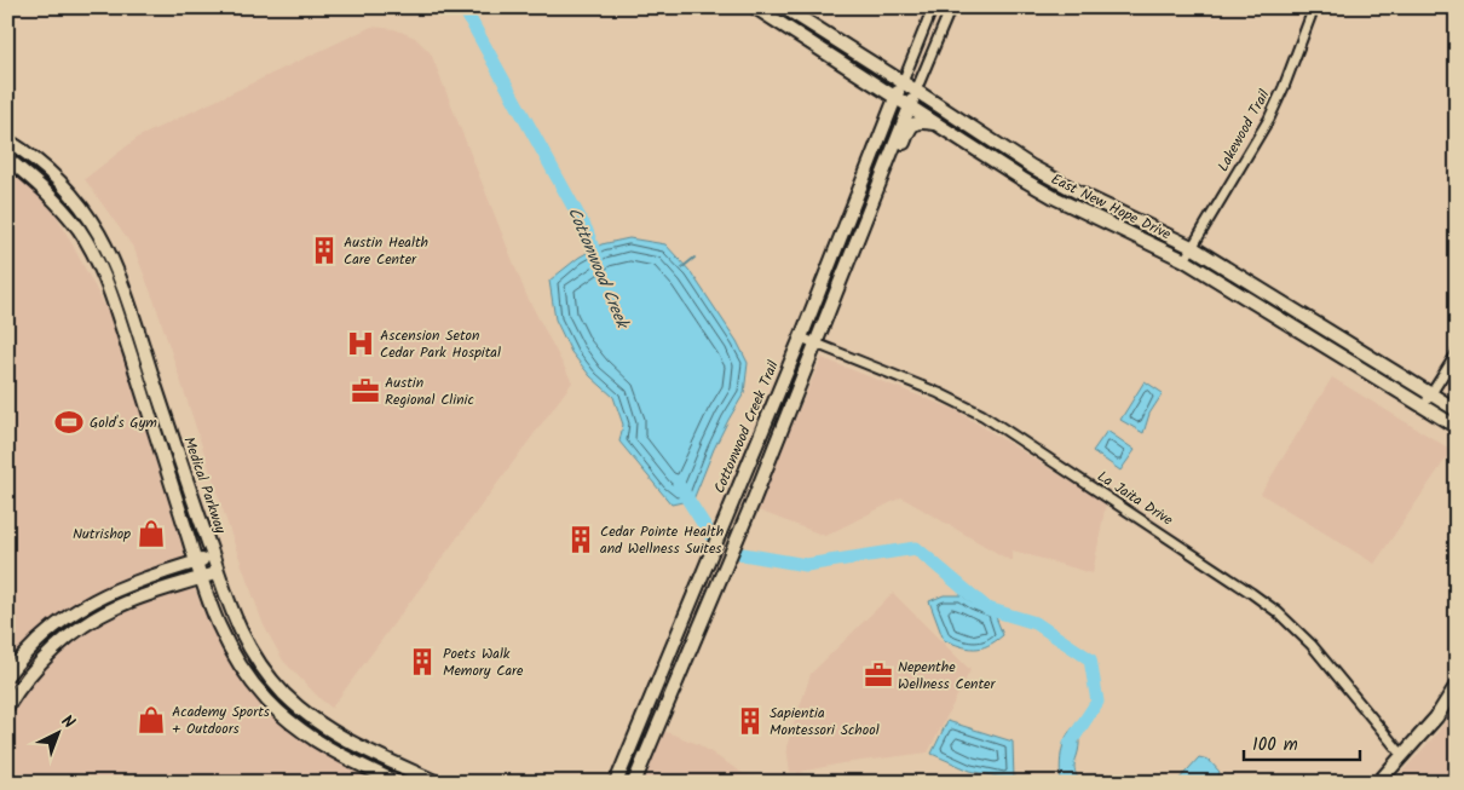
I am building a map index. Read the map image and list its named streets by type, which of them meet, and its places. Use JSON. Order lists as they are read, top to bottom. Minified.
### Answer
{"streets":{"street":["Lakewood Trail","East New Hope Drive","Cottonwood Creek Trail","Medical Parkway","La Jaita Drive"]},"crossings":[["Lakewood Trail","East New Hope Drive"],["East New Hope Drive","Cottonwood Creek Trail"],["Cottonwood Creek Trail","La Jaita Drive"]],"water":["Cottonwood Creek"],"places":{"building":["Austin Health Care Center","Cedar Pointe Health and Wellness Suites","Poets Walk Memory Care","Sapientia Montessori School"],"hospital":["Ascension Seton Cedar Park Hospital"],"office":["Austin Regional Clinic","Nepenthe Wellness Center"],"sports":["Gold's Gym"],"shop":["Nutrishop","Academy Sports + Outdoors"]},"scale_bar":"100 m","north":"top right"}
